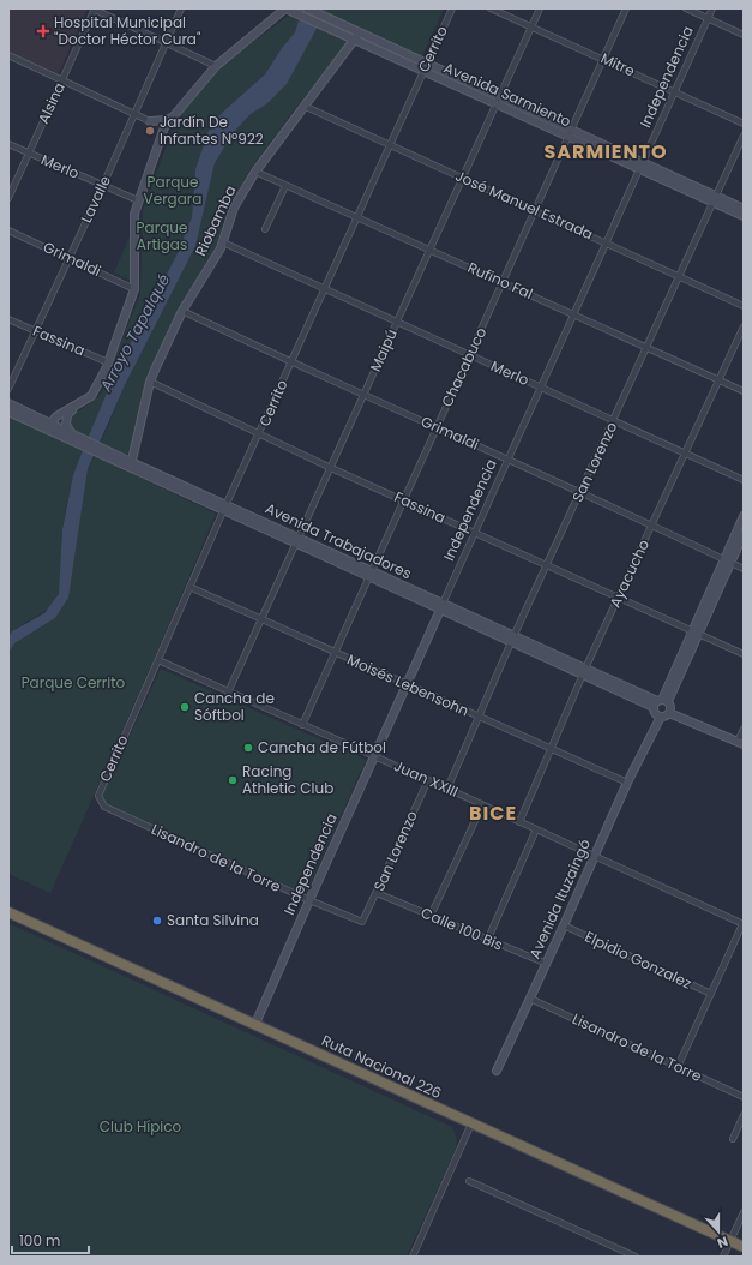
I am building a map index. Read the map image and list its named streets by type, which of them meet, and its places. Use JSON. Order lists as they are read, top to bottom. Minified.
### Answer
{"streets":{"highway":["Ruta Nacional 226"],"main road":["Independencia","Avenida Sarmiento","Riobamba","Avenida Trabajadores","Avenida Ituzaingó"],"street":["Cerrito","Mitre","Alsina","Merlo","Lavalle","José Manuel Estrada","Grimaldi","Rufino Fal","Fassina","Maipú","Chacabuco","San Lorenzo","Ayacucho","Moisés Lebensohn","Juan XXIII","Lisandro de la Torre","Calle 100 Bis","Elpidio Gonzalez"]},"crossings":[["Cerrito","Avenida Sarmiento"],["Cerrito","Merlo"],["Cerrito","José Manuel Estrada"],["Cerrito","Grimaldi"],["Cerrito","Rufino Fal"],["Cerrito","Fassina"],["Cerrito","Avenida Trabajadores"],["Cerrito","Moisés Lebensohn"],["Cerrito","Juan XXIII"],["Cerrito","Lisandro de la Torre"],["Mitre","Independencia"],["Mitre","Maipú"],["Mitre","Chacabuco"],["Independencia","Avenida Sarmiento"],["Independencia","Merlo"],["Independencia","José Manuel Estrada"],["Independencia","Grimaldi"],["Independencia","Rufino Fal"],["Independencia","Fassina"],["Independencia","Avenida Trabajadores"],["Independencia","Moisés Lebensohn"],["Independencia","Juan XXIII"],["Independencia","Lisandro de la Torre"],["Independencia","Ruta Nacional 226"],["Avenida Sarmiento","Riobamba"],["Avenida Sarmiento","Maipú"],["Avenida Sarmiento","Chacabuco"],["Avenida Sarmiento","San Lorenzo"],["Alsina","Merlo"],["Merlo","Lavalle"],["Merlo","Riobamba"],["Merlo","Maipú"],["Merlo","Chacabuco"],["Merlo","San Lorenzo"],["Merlo","Ayacucho"],["Lavalle","Grimaldi"],["Lavalle","Fassina"],["José Manuel Estrada","Riobamba"],["José Manuel Estrada","Maipú"],["José Manuel Estrada","Chacabuco"],["José Manuel Estrada","San Lorenzo"],["Riobamba","Grimaldi"],["Riobamba","Rufino Fal"],["Riobamba","Fassina"],["Riobamba","Avenida Trabajadores"],["Grimaldi","Maipú"],["Grimaldi","Chacabuco"],["Grimaldi","San Lorenzo"],["Grimaldi","Ayacucho"],["Grimaldi","Avenida Ituzaingó"],["Rufino Fal","Maipú"],["Rufino Fal","Chacabuco"],["Rufino Fal","San Lorenzo"],["Rufino Fal","Ayacucho"],["Fassina","Maipú"],["Fassina","Chacabuco"],["Fassina","San Lorenzo"],["Fassina","Ayacucho"],["Fassina","Avenida Ituzaingó"],["Maipú","Avenida Trabajadores"],["Maipú","Moisés Lebensohn"],["Maipú","Juan XXIII"],["Chacabuco","Avenida Trabajadores"],["Chacabuco","Moisés Lebensohn"],["Chacabuco","Juan XXIII"],["San Lorenzo","Avenida Trabajadores"],["San Lorenzo","Moisés Lebensohn"],["San Lorenzo","Juan XXIII"],["San Lorenzo","Lisandro de la Torre"],["San Lorenzo","Calle 100 Bis"],["Avenida Trabajadores","Ayacucho"],["Avenida Trabajadores","Avenida Ituzaingó"],["Ayacucho","Moisés Lebensohn"],["Ayacucho","Juan XXIII"],["Moisés Lebensohn","Avenida Ituzaingó"],["Juan XXIII","Avenida Ituzaingó"],["Lisandro de la Torre","Avenida Ituzaingó"],["Avenida Ituzaingó","Calle 100 Bis"],["Avenida Ituzaingó","Elpidio Gonzalez"]],"districts":["SARMIENTO","BICE"],"water":["Arroyo Tapalqué"],"parks":["Parque Vergara","Parque Artigas","Parque Cerrito","Club Hípico"],"places":{"health":["Hospital Municipal \"Doctor Héctor Cura\""],"other":["Jardín De Infantes Nº922","Cancha de Sóftbol","Cancha de Fútbol","Racing Athletic Club","Santa Silvina"]},"scale_bar":"100 m","north":"bottom"}
